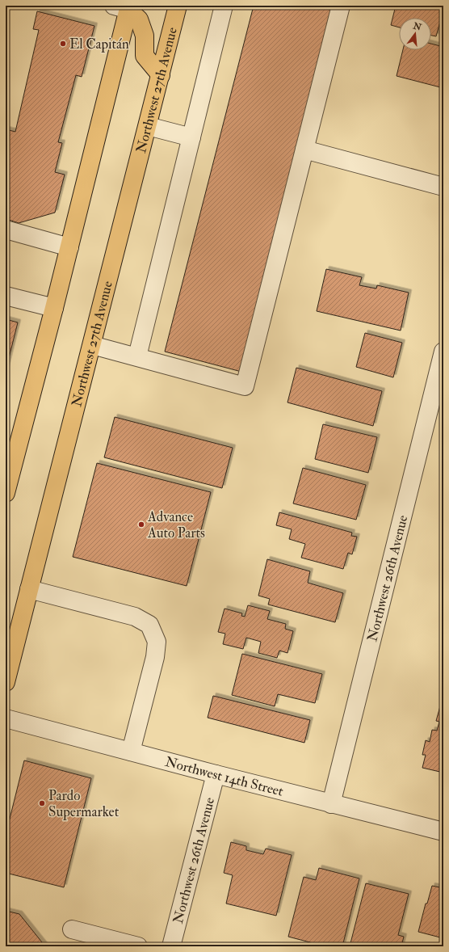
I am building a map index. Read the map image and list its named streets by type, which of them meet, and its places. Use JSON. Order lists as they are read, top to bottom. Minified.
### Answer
{"streets":{"highway":["Northwest 27th Avenue"],"street":["Northwest 26th Avenue","Northwest 14th Street"]},"crossings":[["Northwest 26th Avenue","Northwest 14th Street"]],"places":["El Capitán","Advance Auto Parts","Pardo Supermarket"],"north":"top"}
